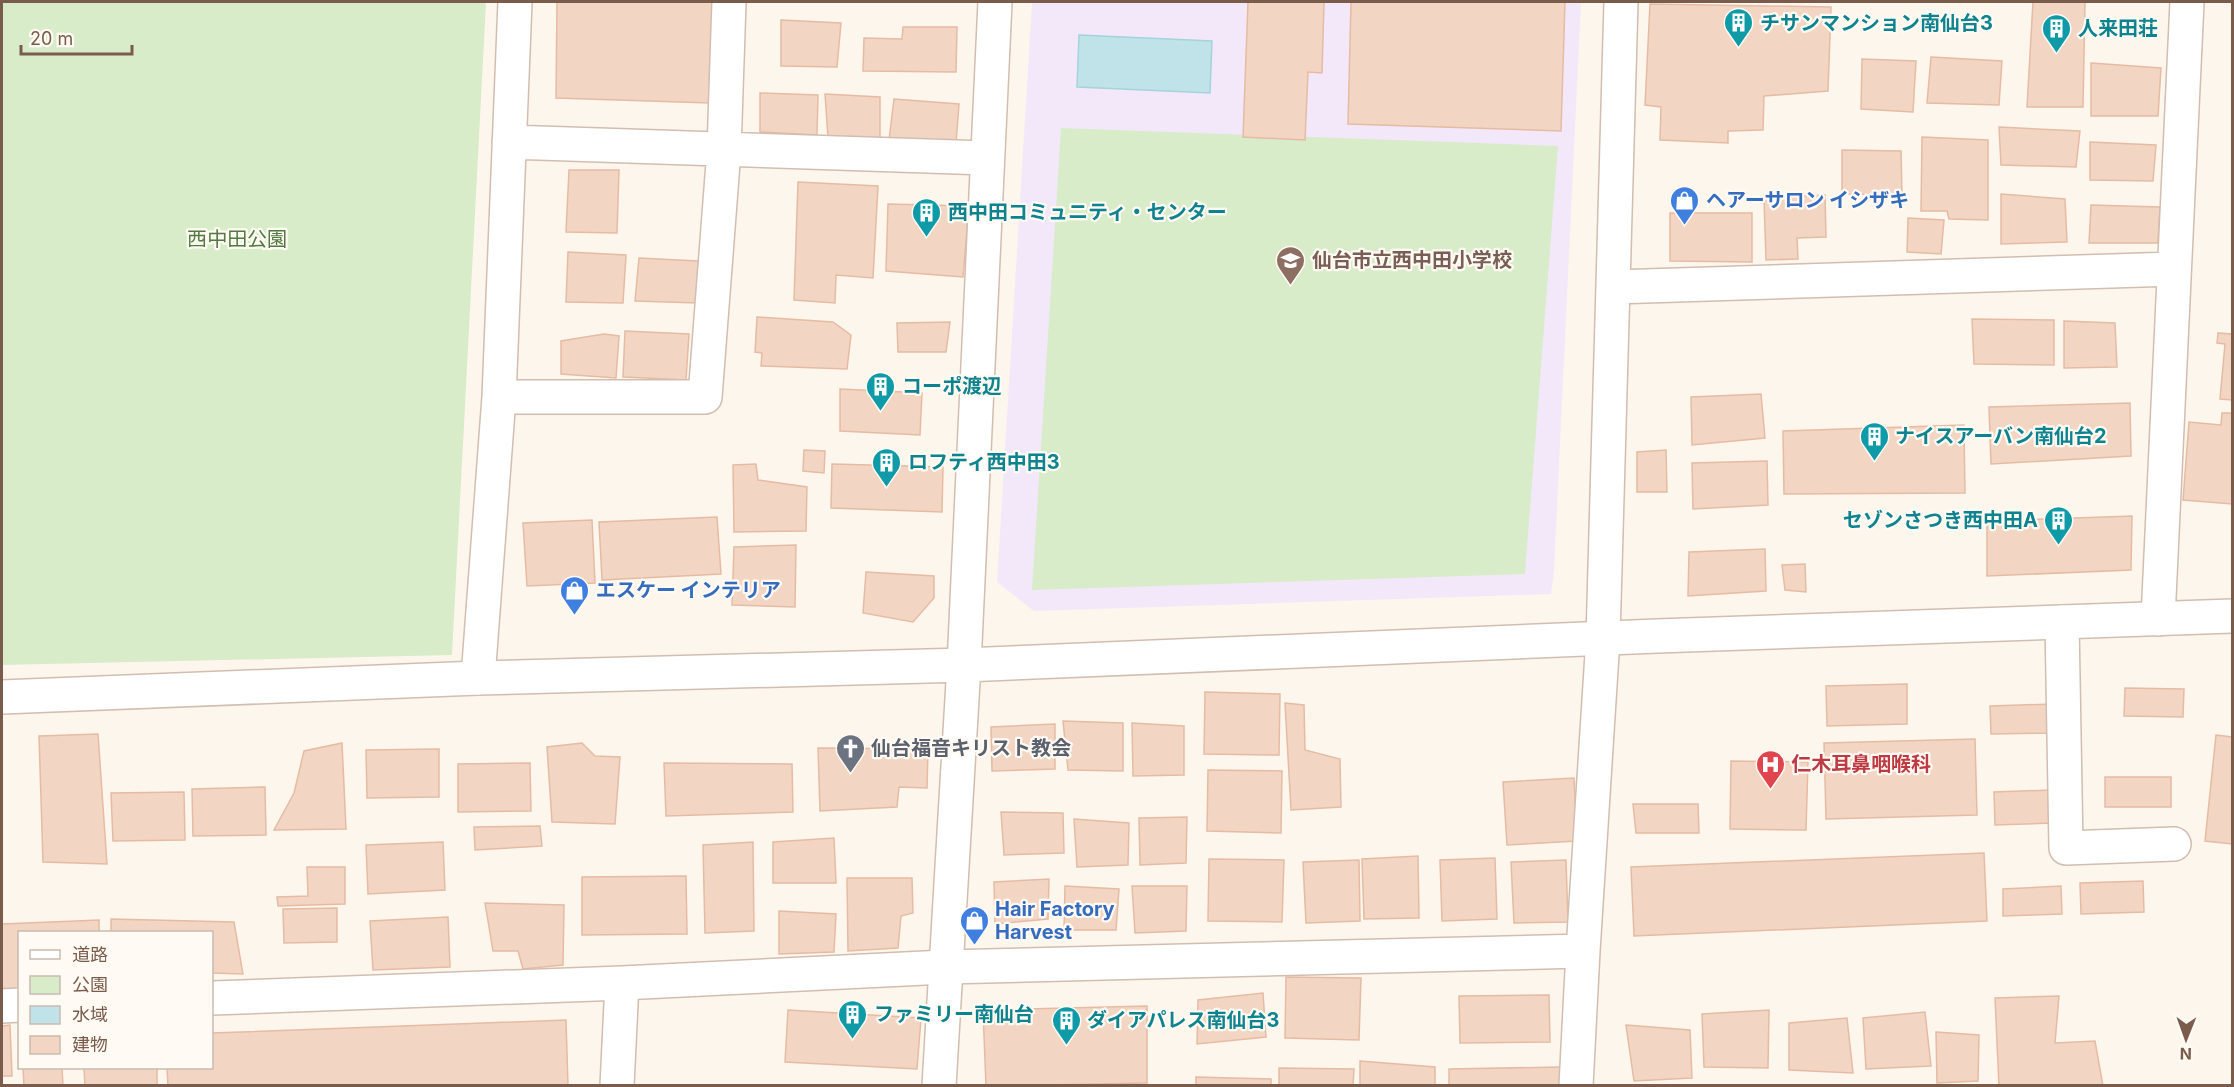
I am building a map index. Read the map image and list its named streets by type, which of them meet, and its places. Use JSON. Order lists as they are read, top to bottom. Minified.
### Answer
{"parks":["西中田公園"],"places":{"building":["チサンマンション南仙台3","人来田荘","西中田コミュニティ・センター","コーポ渡辺","ナイスアーバン南仙台2","ロフティ西中田3","セゾンさつき西中田A","ファミリー南仙台","ダイアパレス南仙台3"],"shop":["ヘアーサロン イシザキ","エスケー インテリア","Hair Factory Harvest"],"school or university":["仙台市立西中田小学校"],"church":["仙台福音キリスト教会"],"hospital":["仁木耳鼻咽喉科"]},"legend":["道路","公園","水域","建物"],"scale_bar":"20 m","north":"bottom"}
